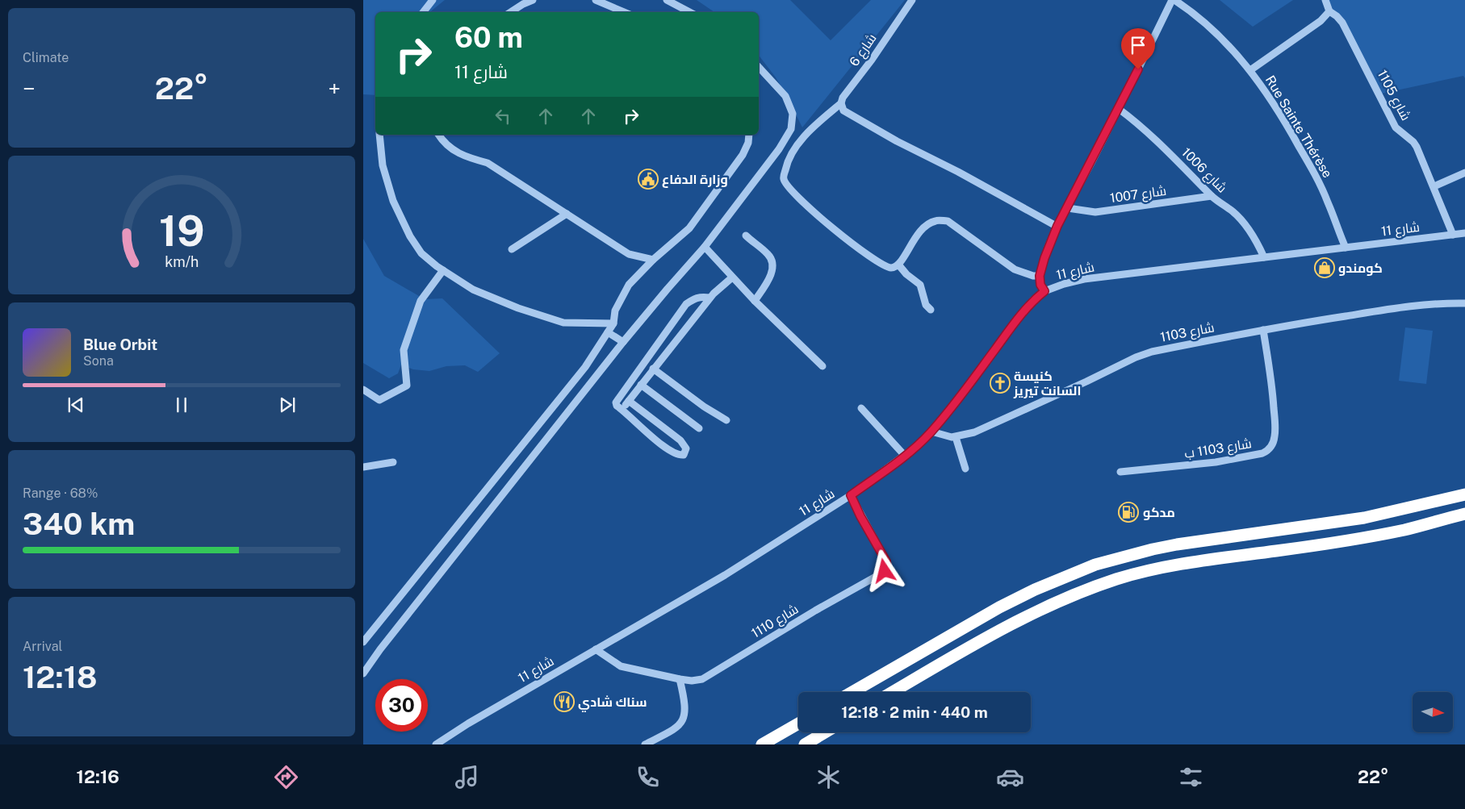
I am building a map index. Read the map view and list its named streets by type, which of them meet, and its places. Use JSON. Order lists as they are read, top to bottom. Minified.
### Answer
{"streets":{"street":["شارع 6","شارع 1105","Rue Sainte Thérèse","شارع 1006","شارع 1007","شارع 11","شارع 1103","شارع 1103 ب","شارع 1110"]},"crossings":[["شارع 1105","شارع 11"],["Rue Sainte Thérèse","شارع 11"],["شارع 1006","شارع 1007"],["شارع 1006","شارع 11"],["شارع 11","شارع 1103"],["شارع 11","شارع 1110"],["شارع 1103","شارع 1103 ب"]],"places":{"public building":["وزارة الدفاع"],"shop":["كومندو"],"church":["كنيسة السانت تيريز"],"fuel station":["مدكو"],"restaurant":["سناك شادي"]},"north":"right","page":{"tile":["Climate",["Range · 68%","340 km"],["Arrival","12:18"]],"turn":["60 m","شارع 11"],"heat":["−","22°","+"],"song":["Blue Orbit","Sona"],"limit":"30","trip":"12:18 · 2 min · 440 m","tabs":["12:16","22°"],"gauge":["19","km/h"]}}
